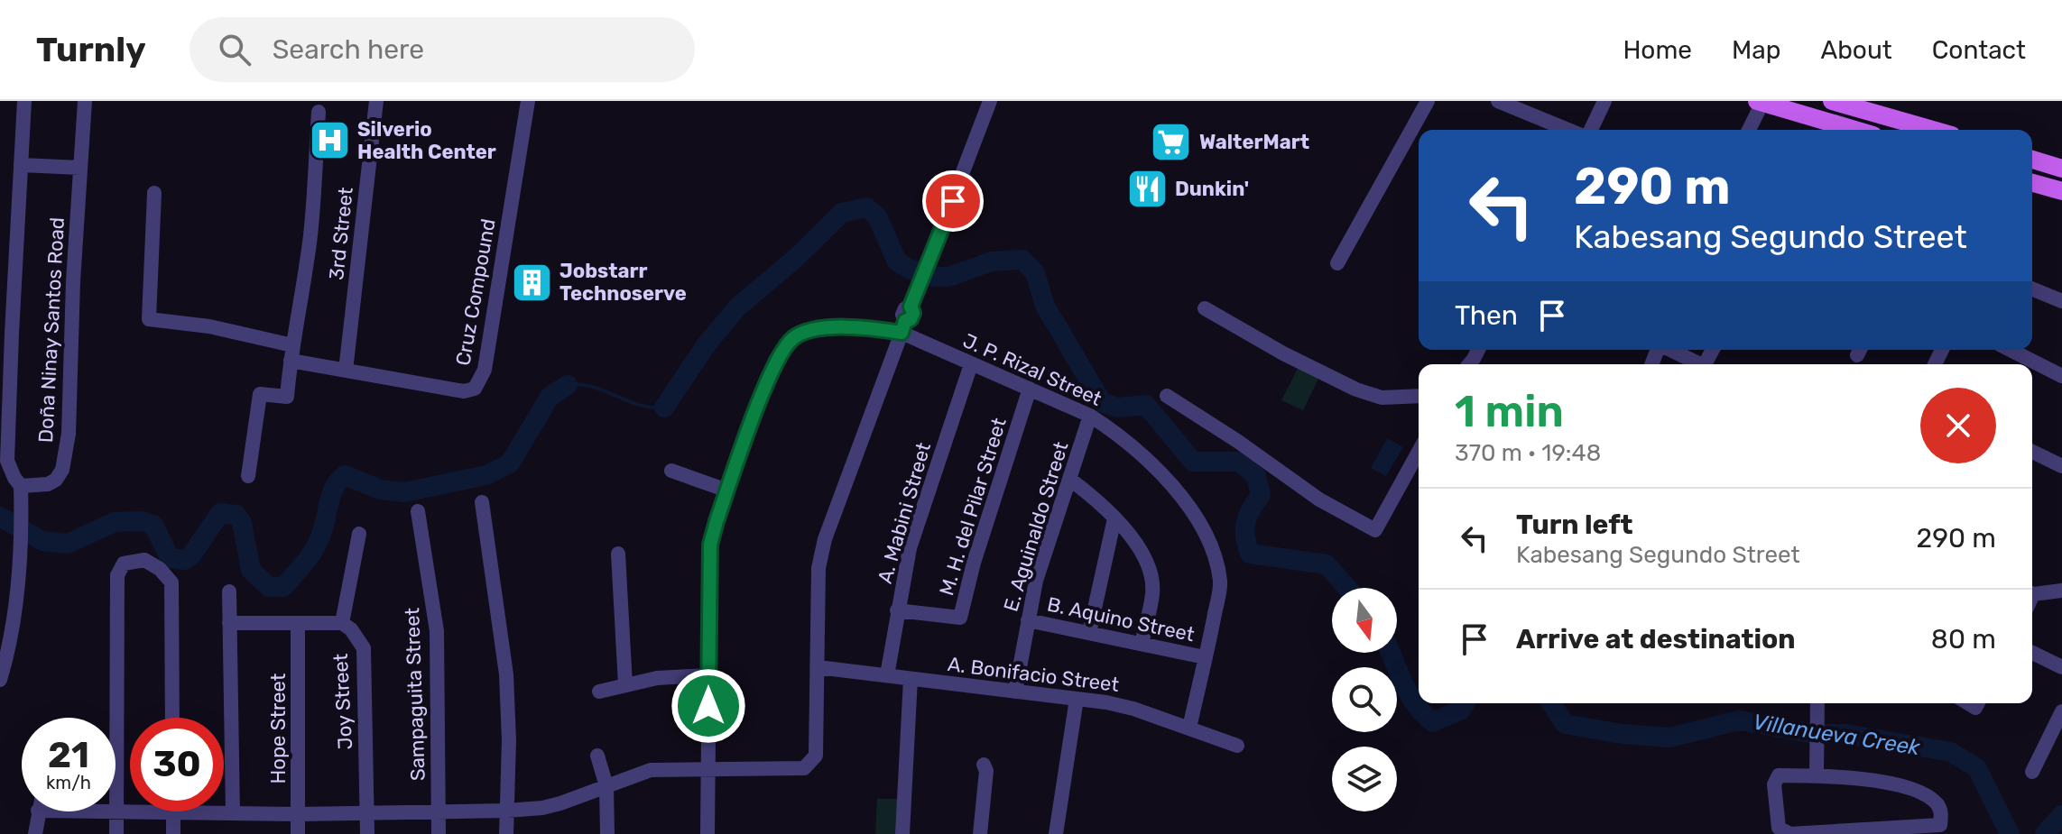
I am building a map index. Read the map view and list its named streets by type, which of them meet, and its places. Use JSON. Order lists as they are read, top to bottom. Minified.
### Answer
{"streets":{"street":["3rd Street","Cruz Compound","Doña Ninay Santos Road","J. P. Rizal Street","M. H. del Pilar Street","A. Mabini Street","E. Aguinaldo Street","B. Aquino Street","A. Bonifacio Street","Sampaguita Street","Joy Street","Hope Street"]},"crossings":[["3rd Street","Cruz Compound"],["J. P. Rizal Street","M. H. del Pilar Street"],["J. P. Rizal Street","A. Mabini Street"],["J. P. Rizal Street","E. Aguinaldo Street"],["J. P. Rizal Street","B. Aquino Street"],["J. P. Rizal Street","A. Bonifacio Street"],["M. H. del Pilar Street","A. Mabini Street"],["A. Mabini Street","A. Bonifacio Street"],["E. Aguinaldo Street","B. Aquino Street"],["E. Aguinaldo Street","A. Bonifacio Street"]],"water":["Villanueva Creek"],"places":{"hospital":["Silverio Health Center"],"supermarket":["WalterMart"],"restaurant":["Dunkin'"],"building":["Jobstarr Technoserve"]},"north":"bottom","page":{"header":"Turnly","search":"Search here","nav":["Home","Map","About","Contact"],"turn":["290 m","Kabesang Segundo Street"],"then":"Then","heading":["1 min","370 m · 19:48"],"list":[{"name":"Turn left","note":"Kabesang Segundo Street","value":"290 m"},{"name":"Arrive at destination","value":"80 m"}],"speed":"21 km/h","limit":"30"}}
